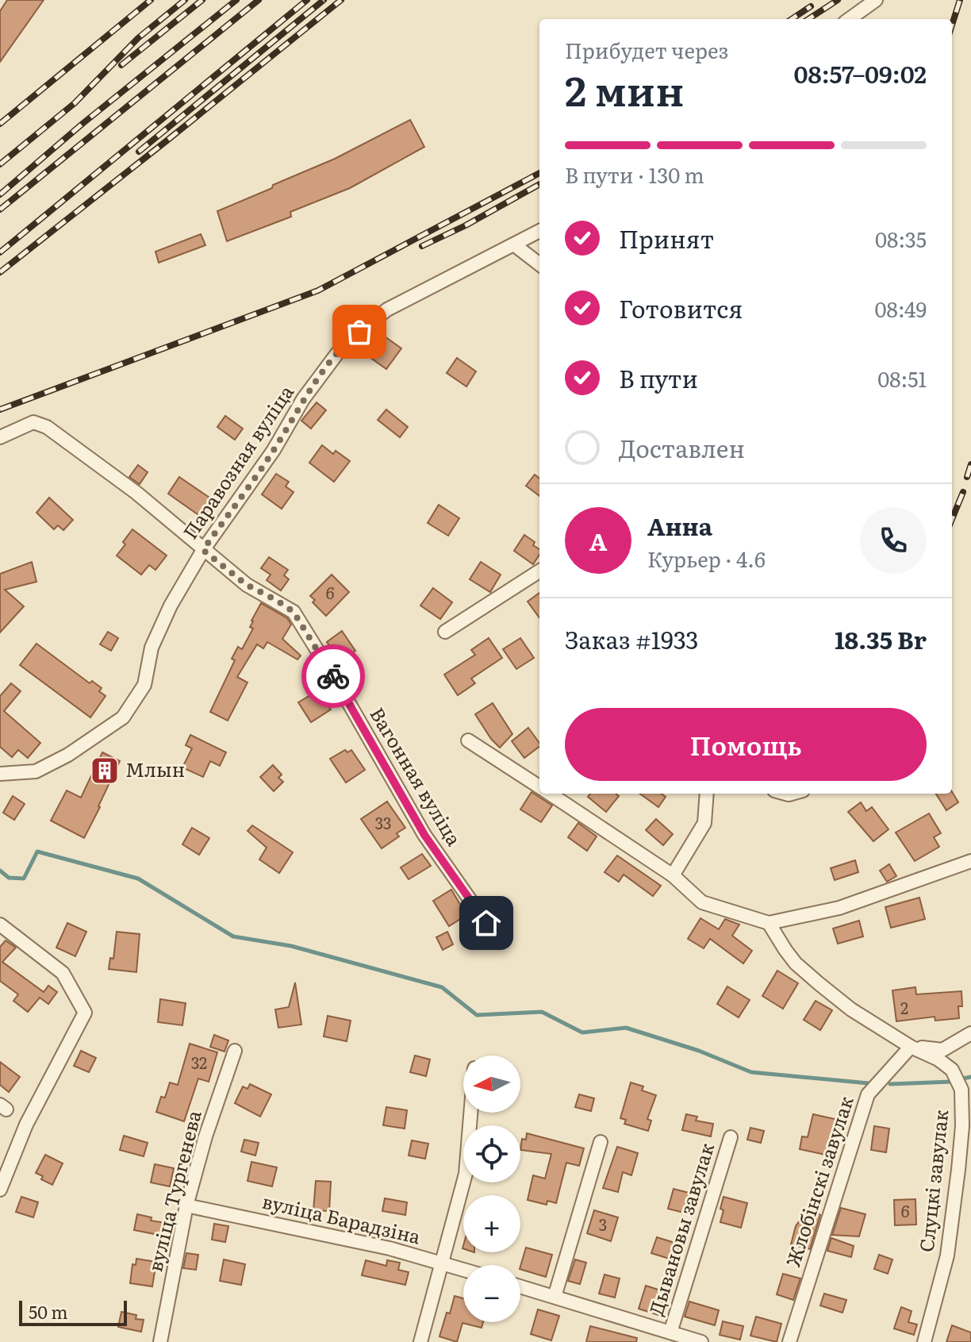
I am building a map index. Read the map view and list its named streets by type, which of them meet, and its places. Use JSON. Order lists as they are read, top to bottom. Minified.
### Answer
{"streets":{"street":["Паравозная вуліца","Вагонная вуліца","Слуцкі завулак","Жлобінскі завулак","вуліца Тургенева","вуліца Барадзіна","Дывановы завулак"]},"crossings":[["Паравозная вуліца","Вагонная вуліца"],["Слуцкі завулак","Жлобінскі завулак"],["вуліца Тургенева","вуліца Барадзіна"]],"places":{"building":["Млын"]},"house_numbers":["6","33","2","32","6","3"],"scale_bar":"50 m","north":"left","page":{"heading":["2 мин","Прибудет через","08:57–09:02"],"panel":["Анна","Курьер · 4.6","Заказ #1933","18.35 Br"],"bar":"В пути · 130 m","list":[["Принят","08:35"],["Готовится","08:49"],["В пути","08:51"],"Доставлен"],"round":"А","buttons":"Помощь","map_buttons":["+","−"],"scale":"50 m"}}
